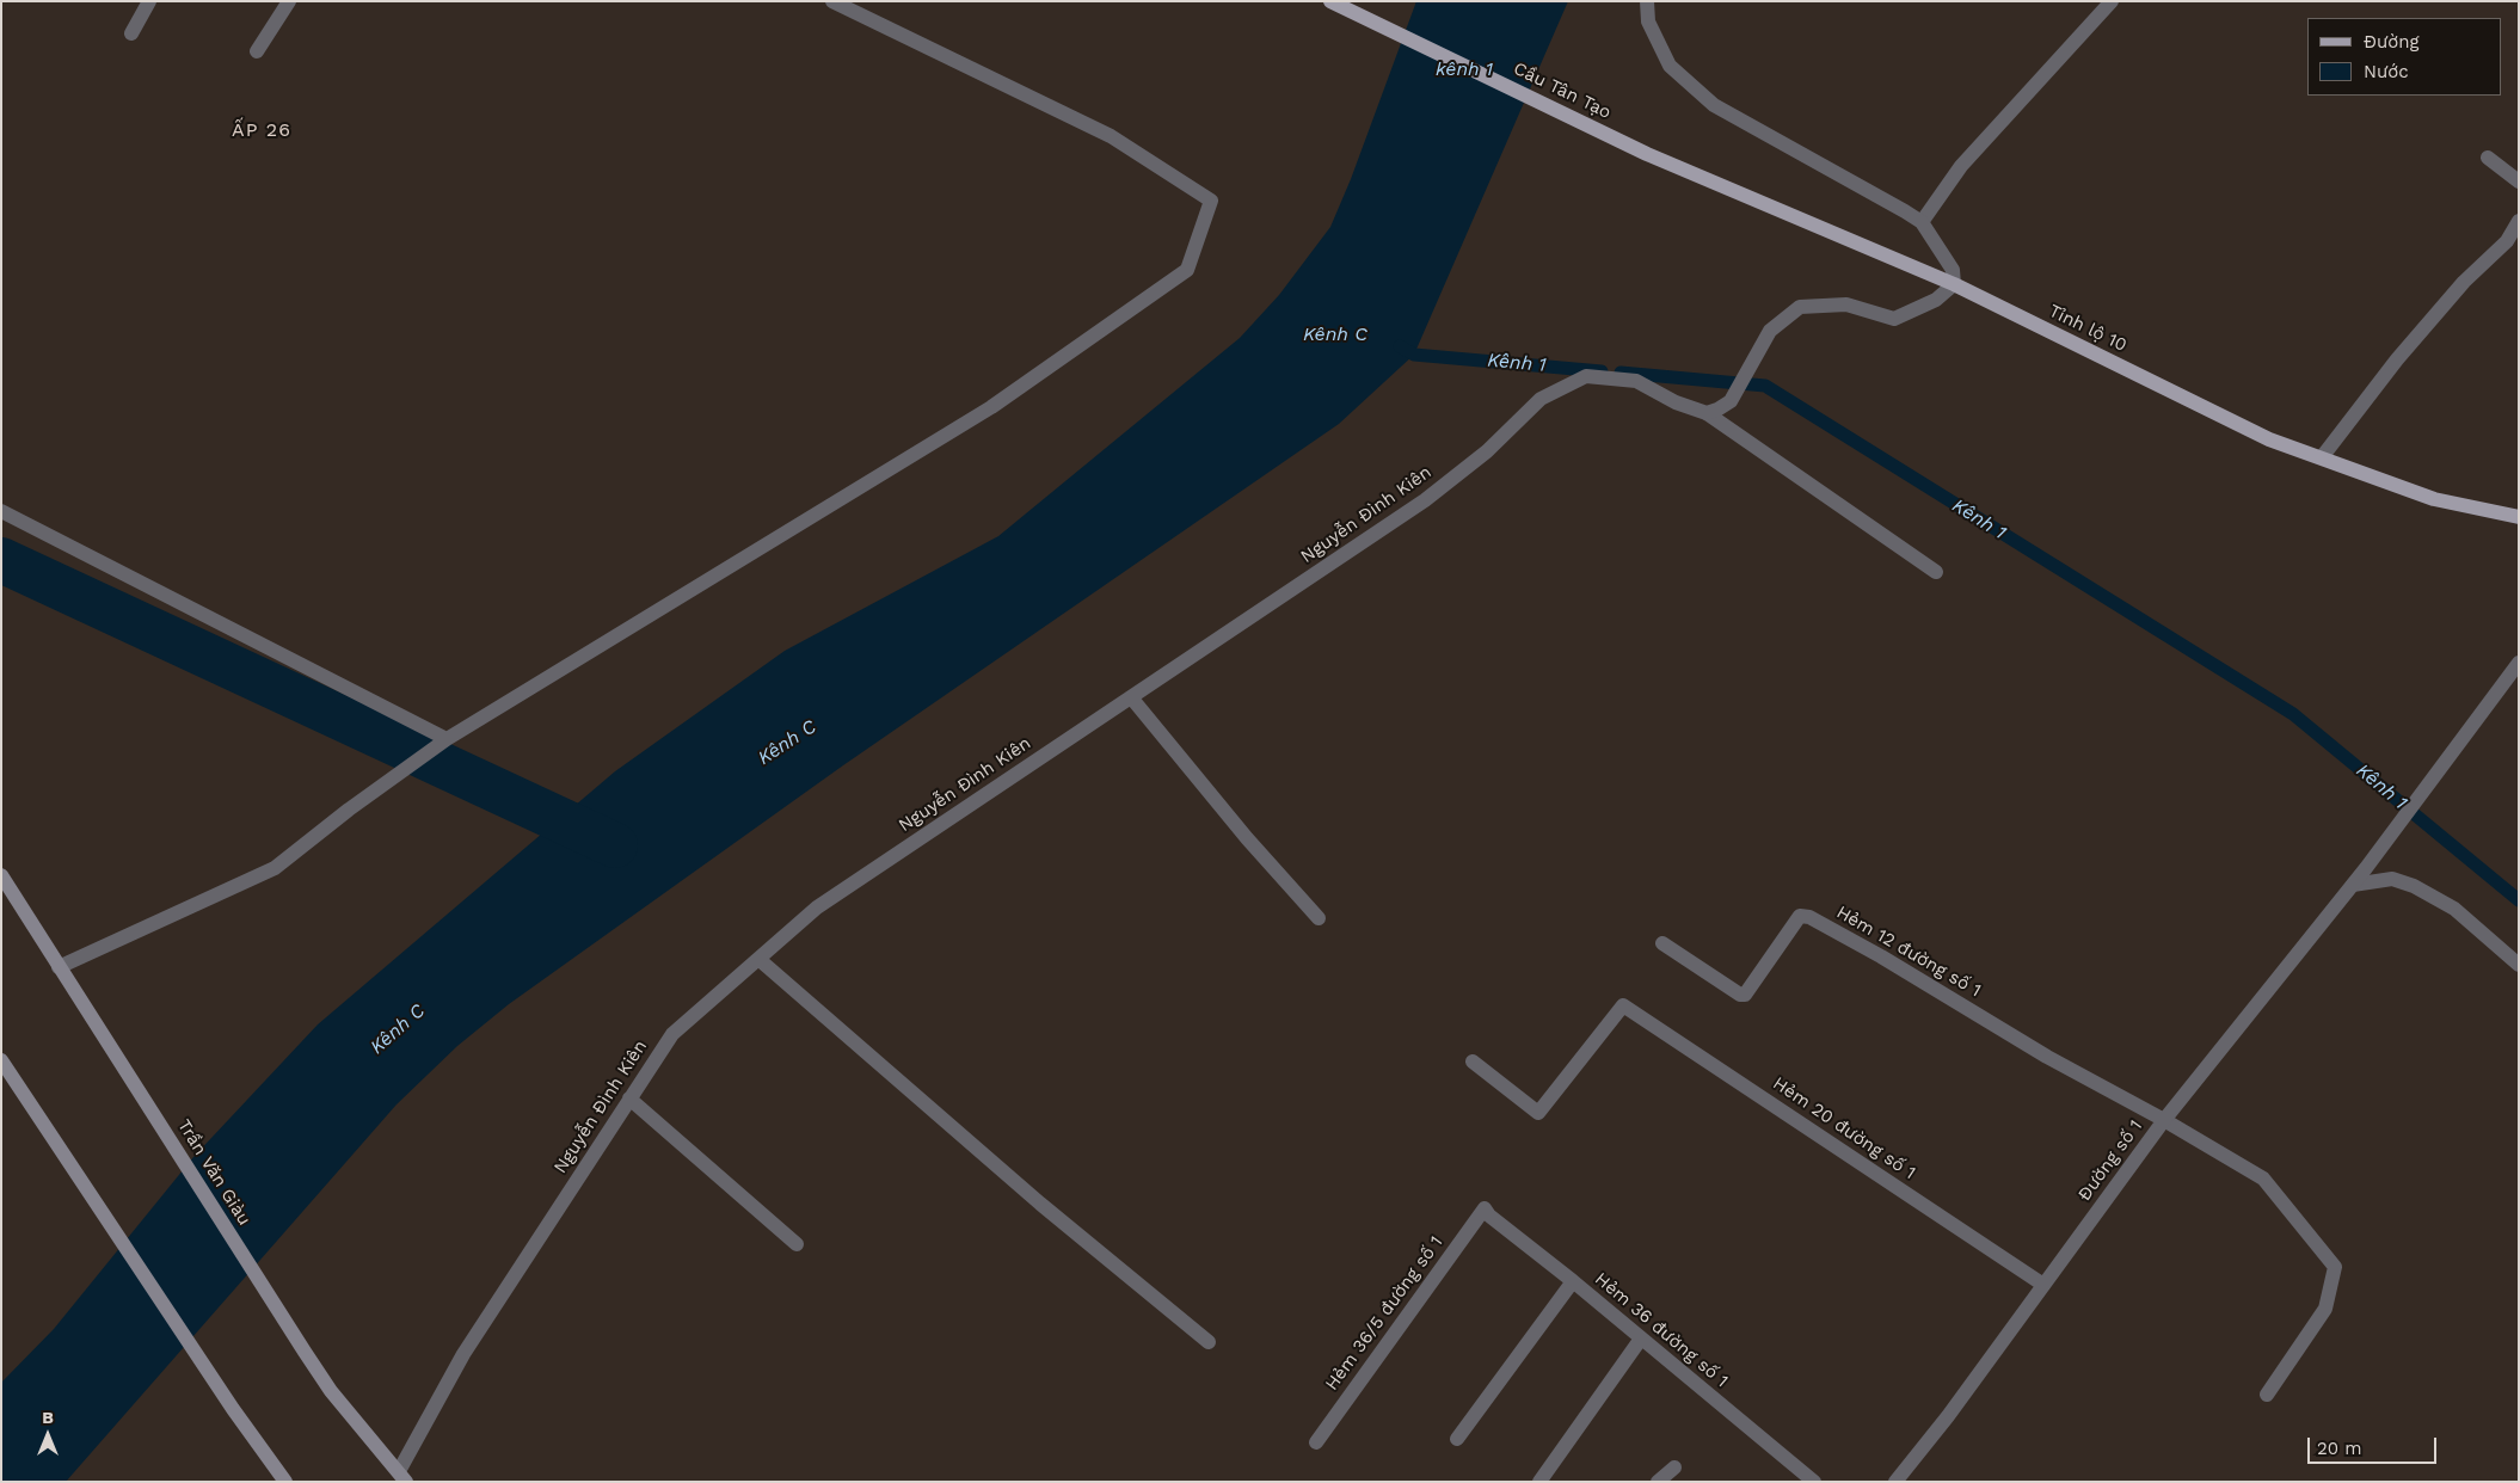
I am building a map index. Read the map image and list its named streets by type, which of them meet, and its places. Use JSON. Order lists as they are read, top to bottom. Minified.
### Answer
{"streets":{"main road":["Cầu Tân Tạo","Tỉnh lộ 10","Trần Văn Giàu"],"street":["Nguyễn Đình Kiên","Hẻm 12 đường số 1","Hẻm 20 đường số 1","Đường số 1","Hẻm 36/5 đường số 1","Hẻm 36 đường số 1"]},"crossings":[["Cầu Tân Tạo","Tỉnh lộ 10"],["Nguyễn Đình Kiên","Trần Văn Giàu"],["Hẻm 12 đường số 1","Đường số 1"],["Hẻm 20 đường số 1","Đường số 1"],["Hẻm 36/5 đường số 1","Hẻm 36 đường số 1"]],"districts":["ẤP 26"],"water":["kênh 1","Kênh C","Kênh 1"],"legend":["Đường","Nước"],"scale_bar":"20 m","north":"top"}
